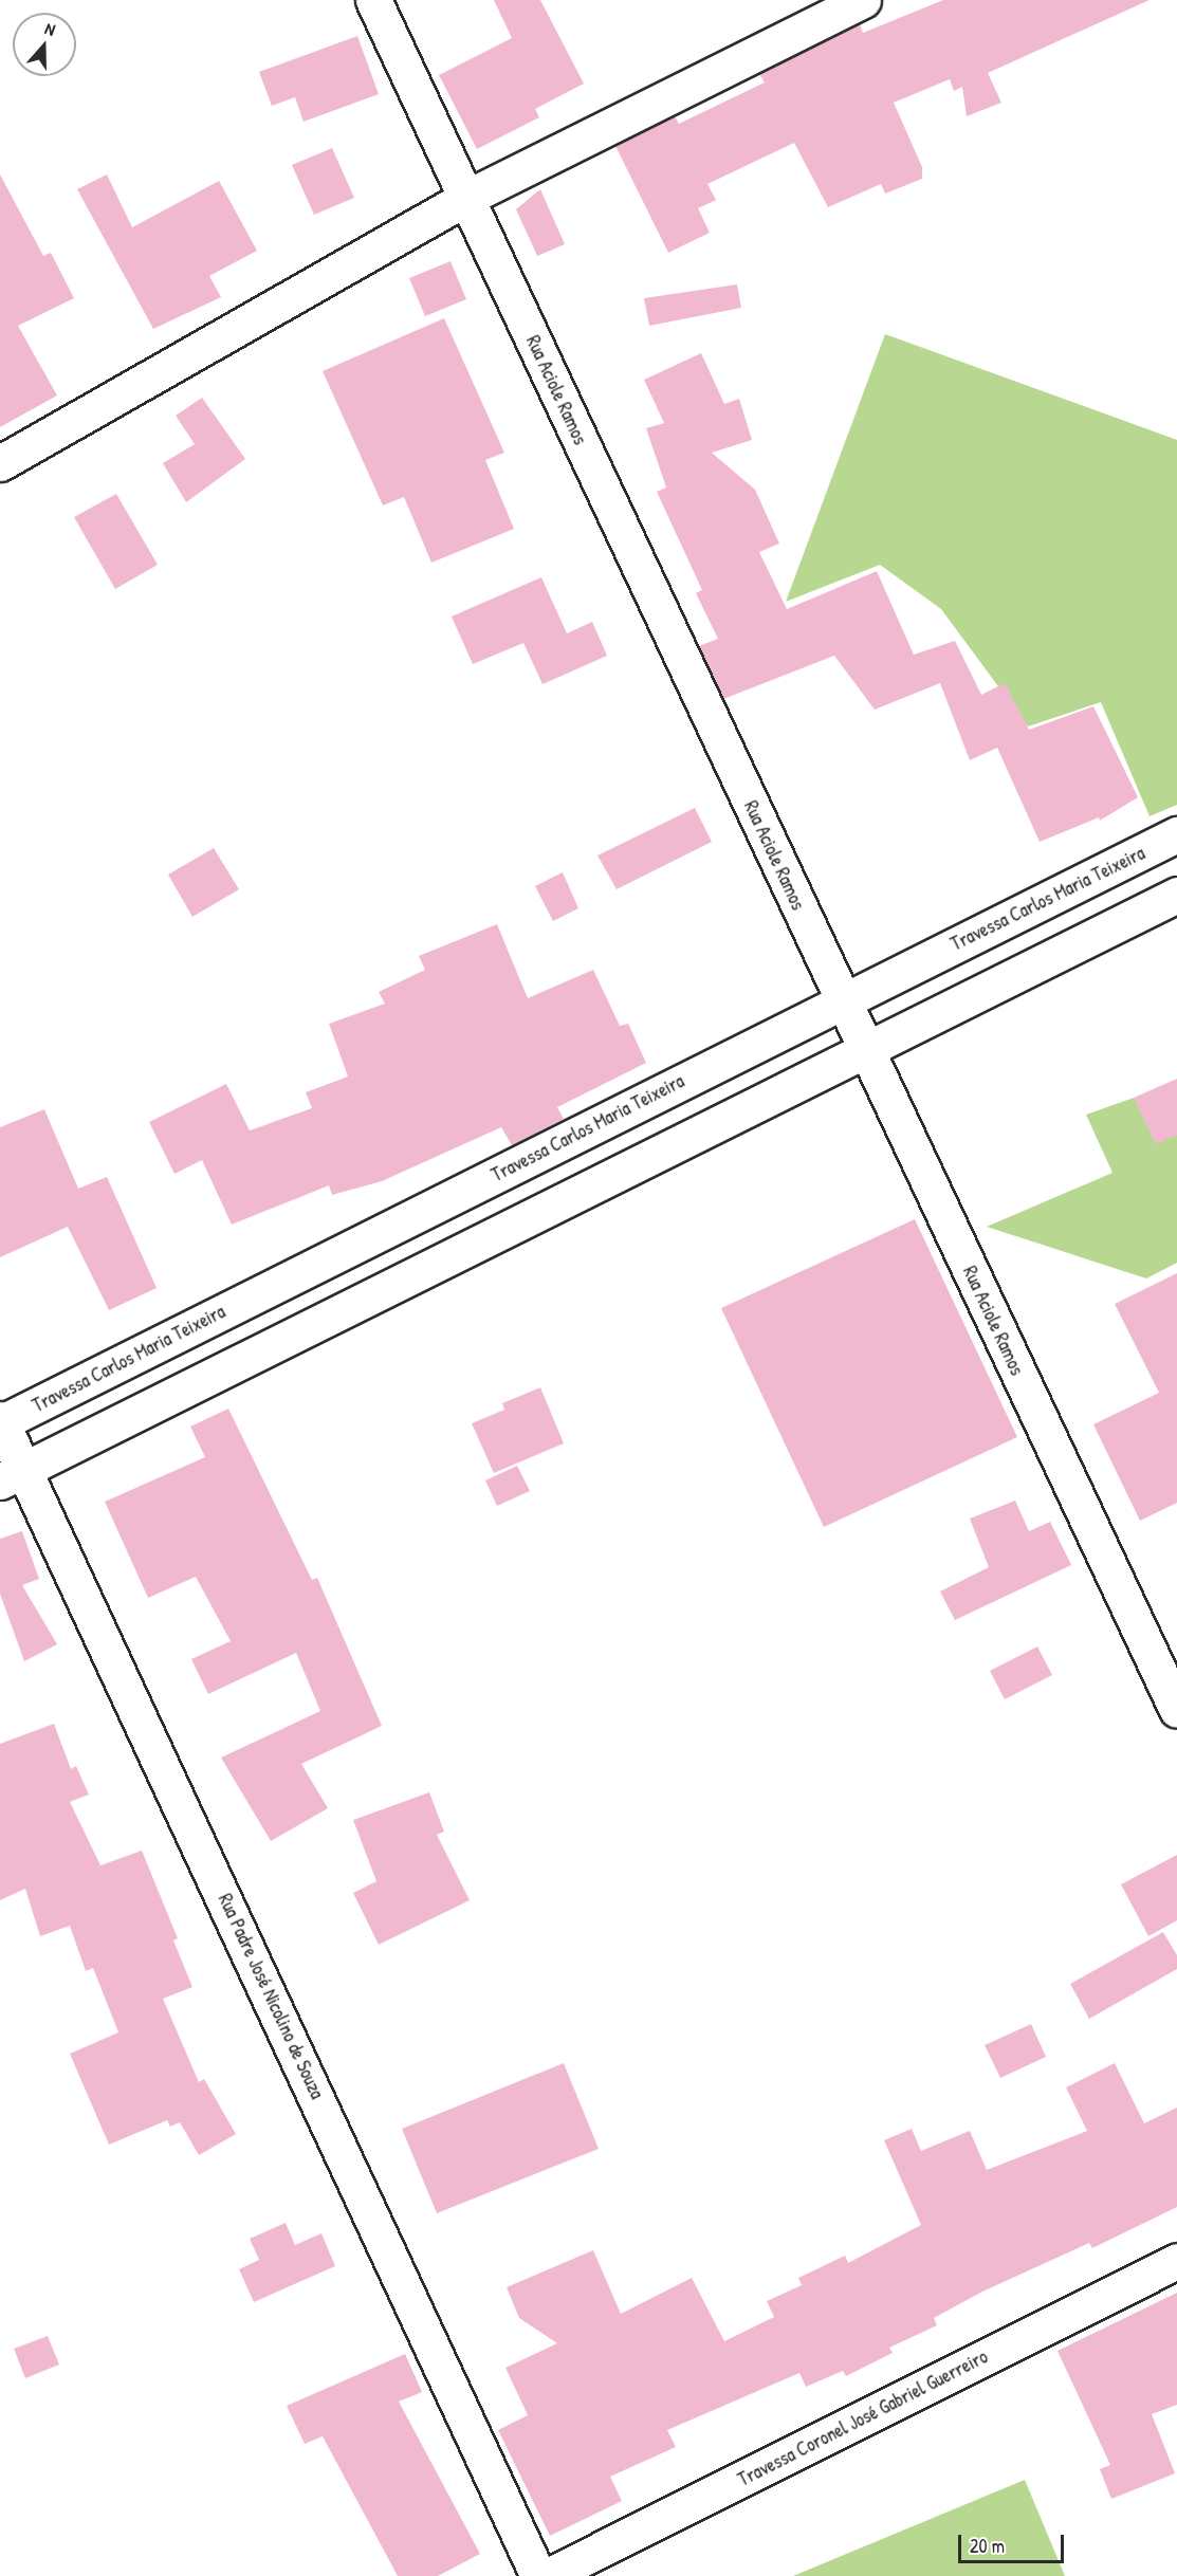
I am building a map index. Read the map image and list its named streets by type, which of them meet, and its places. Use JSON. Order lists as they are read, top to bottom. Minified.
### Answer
{"streets":{"street":["Rua Aciole Ramos","Travessa Carlos Maria Teixeira","Rua Padre José Nicolino de Souza","Travessa Coronel José Gabriel Guerreiro"]},"crossings":[["Rua Aciole Ramos","Travessa Carlos Maria Teixeira"],["Travessa Carlos Maria Teixeira","Rua Padre José Nicolino de Souza"]],"scale_bar":"20 m","north":"top"}
